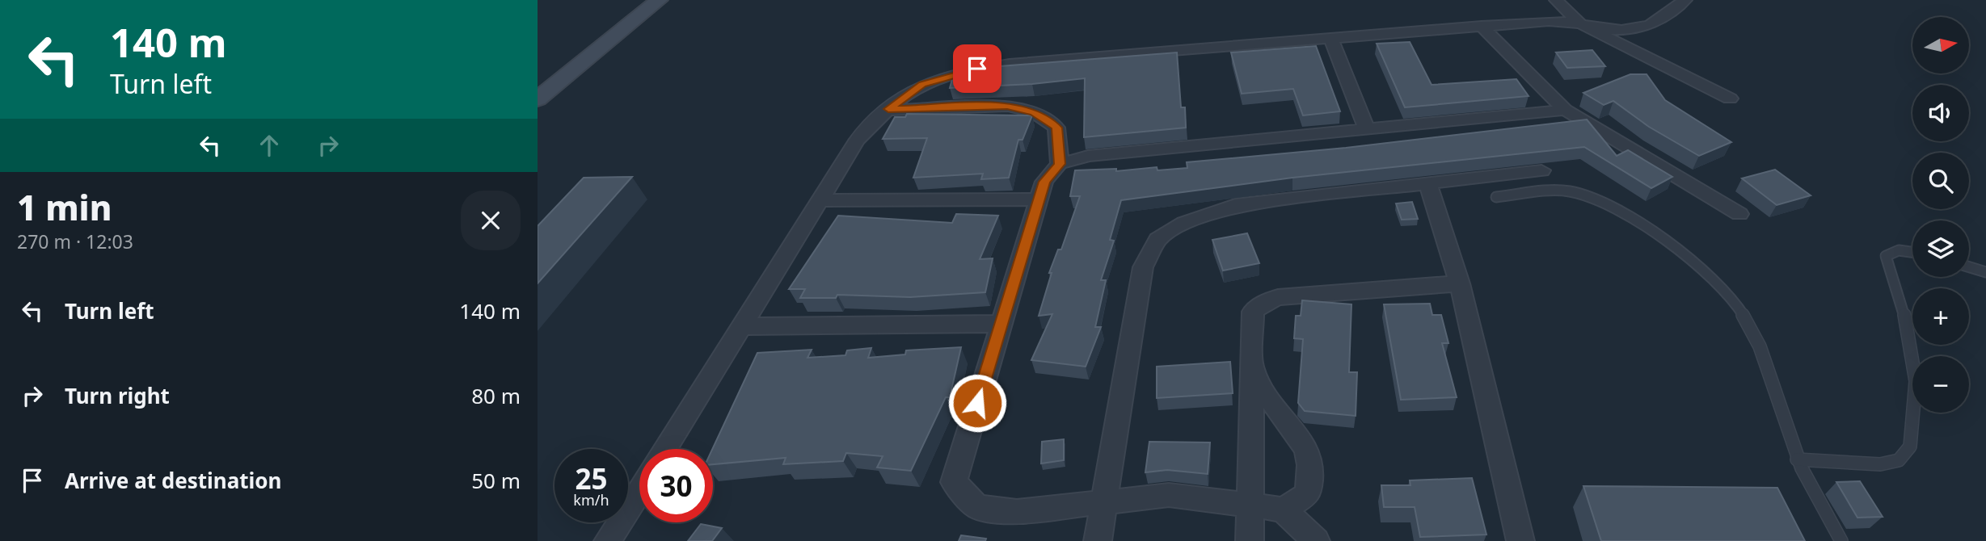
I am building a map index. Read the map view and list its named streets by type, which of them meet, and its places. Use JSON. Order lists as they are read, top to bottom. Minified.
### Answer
{"north":"right","page":{"turn":["140 m","Turn left"],"map_buttons":["+","−"],"heading":["1 min","270 m · 12:03"],"list":[{"name":"Turn left","value":"140 m"},{"name":"Turn right","value":"80 m"},{"name":"Arrive at destination","value":"50 m"}],"speed":"25 km/h","limit":"30"}}
